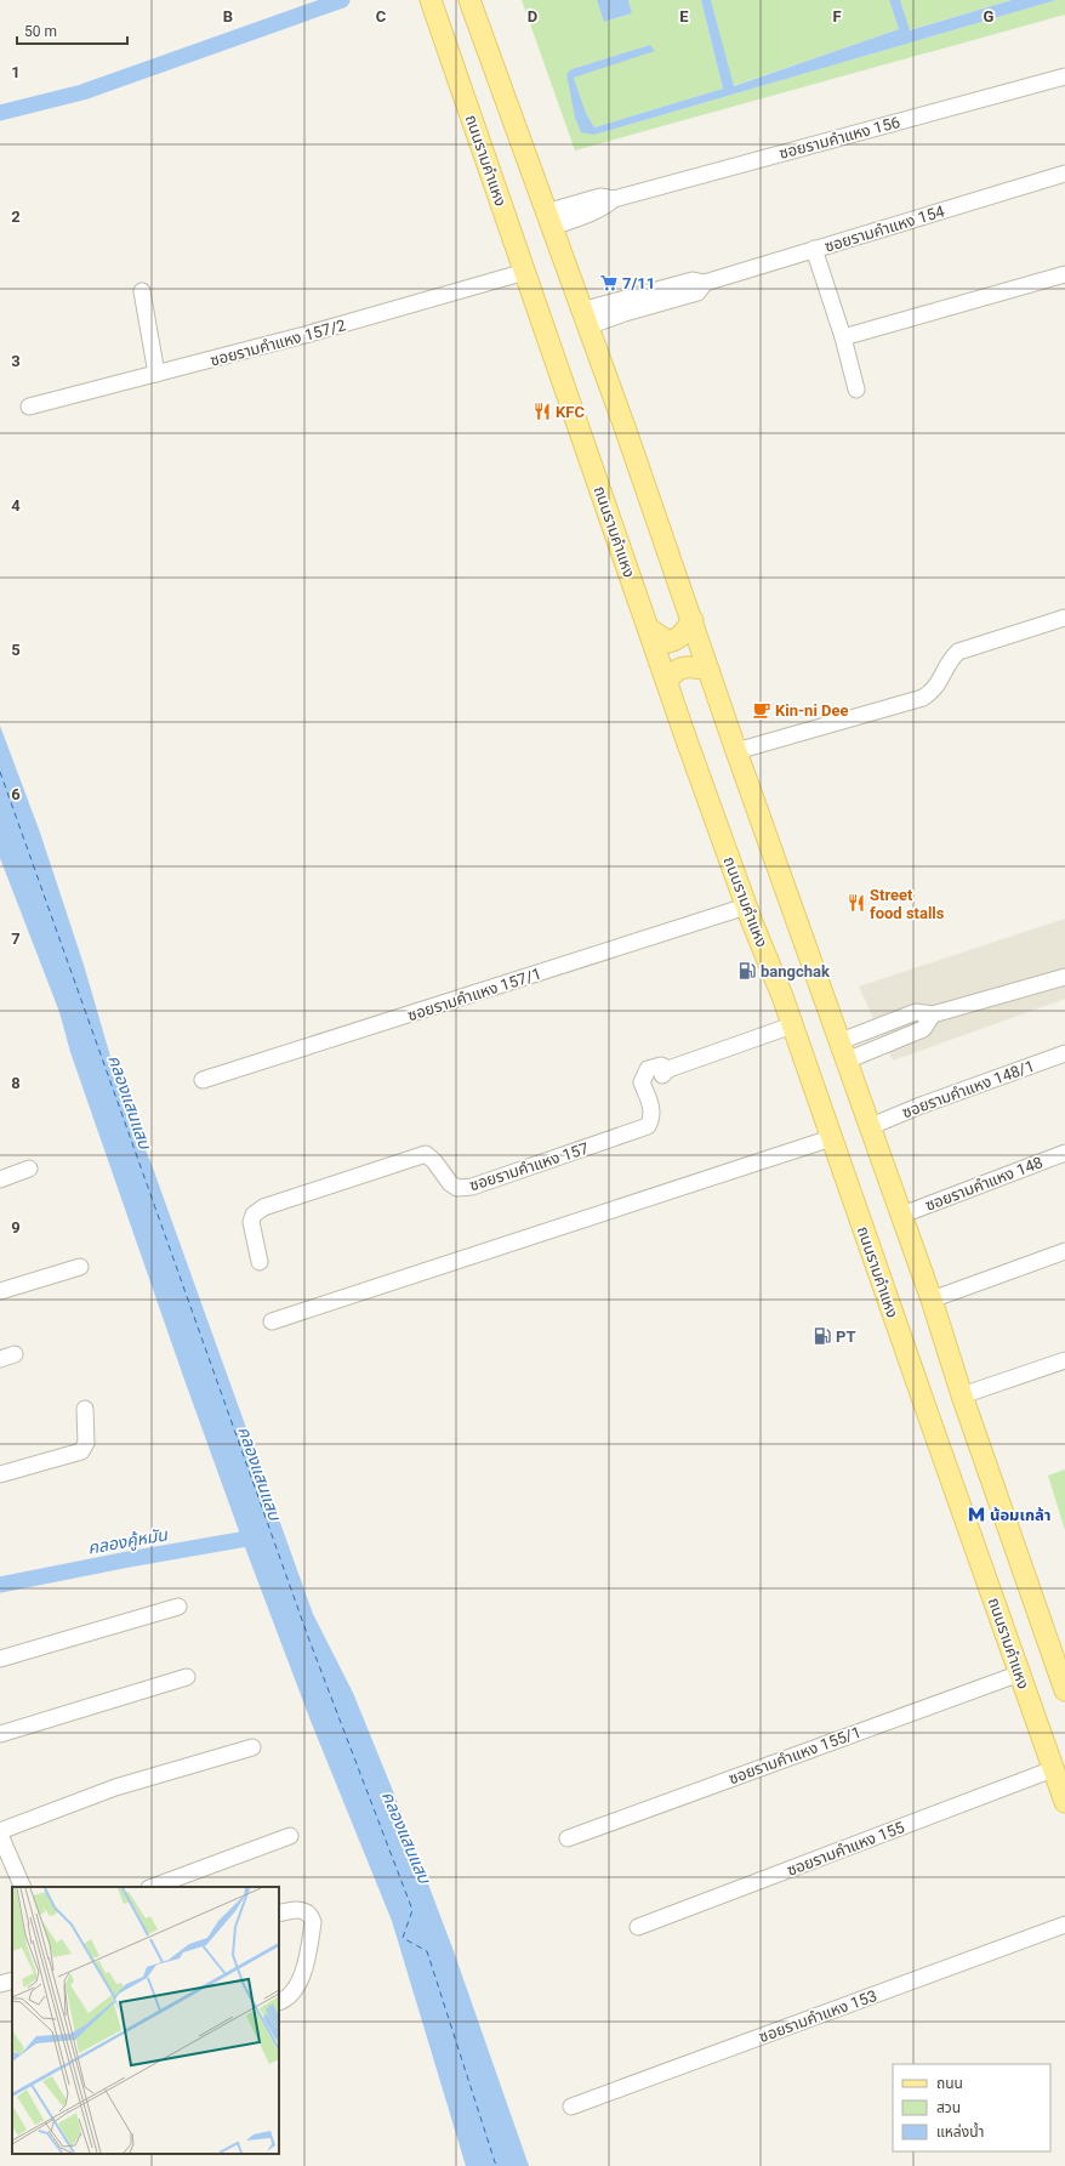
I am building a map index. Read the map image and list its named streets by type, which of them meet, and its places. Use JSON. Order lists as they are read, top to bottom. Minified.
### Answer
{"streets":{"main road":["ถนนรามคำแหง"],"street":["ซอยรามคำแหง 156","ซอยรามคำแหง 154","ซอยรามคำแหง 157/2","ซอยรามคำแหง 157/1","ซอยรามคำแหง 148/1","ซอยรามคำแหง 157","ซอยรามคำแหง 148","ซอยรามคำแหง 155/1","ซอยรามคำแหง 155","ซอยรามคำแหง 153"]},"crossings":[["ถนนรามคำแหง","ซอยรามคำแหง 157/2"],["ถนนรามคำแหง","ซอยรามคำแหง 157/1"],["ถนนรามคำแหง","ซอยรามคำแหง 157"],["ถนนรามคำแหง","ซอยรามคำแหง 155/1"],["ถนนรามคำแหง","ซอยรามคำแหง 155"]],"water":["คลองแสนแสบ","คลองคู้หมัน"],"places":{"supermarket":["7/11"],"restaurant":["KFC","Street food stalls"],"cafe":["Kin-ni Dee"],"fuel station":["bangchak","PT"],"metro station":["น้อมเกล้า"]},"legend":["ถนน","สวน","แหล่งน้ำ"],"scale_bar":"50 m","grid":{"columns":["B","C","D","E","F","G"],"rows":["1","2","3","4","5","6","7","8","9"]}}
